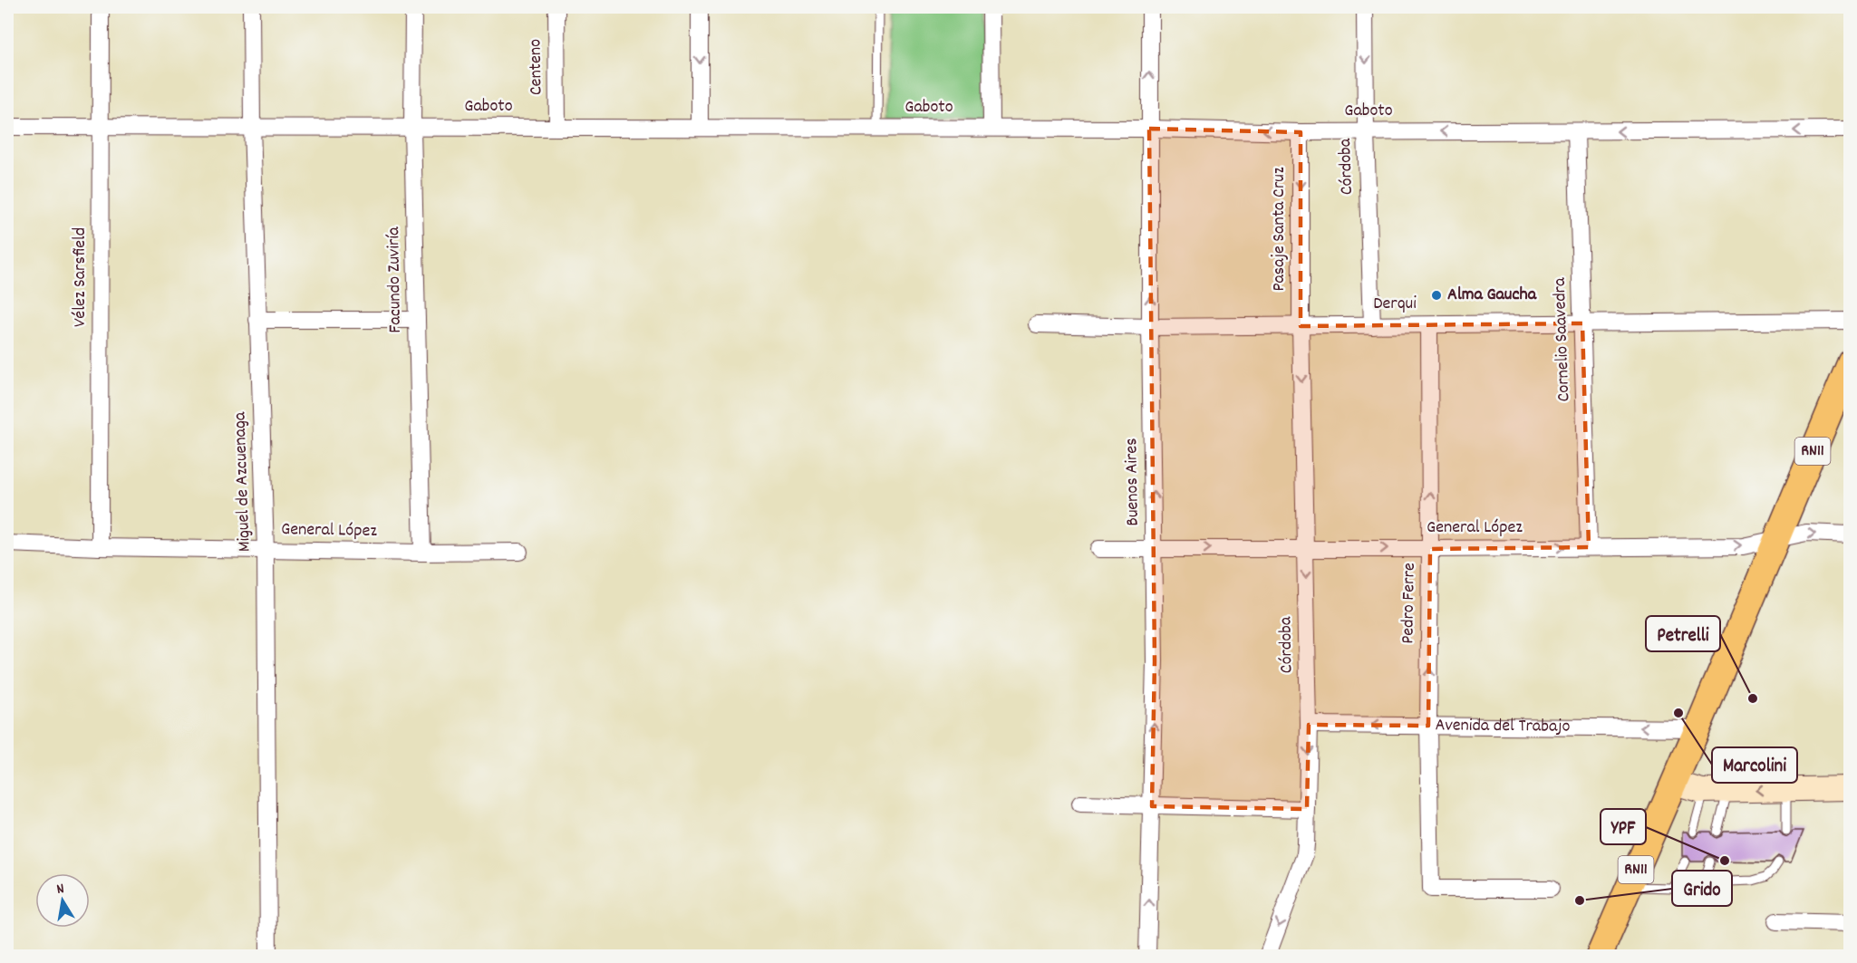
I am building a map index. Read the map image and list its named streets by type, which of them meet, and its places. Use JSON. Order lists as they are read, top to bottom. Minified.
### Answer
{"streets":{"main road":["RN11"],"street":["Centeno","Gaboto","Córdoba","Pasaje Santa Cruz","Vélez Sarsfield","Facundo Zuviría","Derqui","Cornelio Saavedra","Miguel de Azcuenaga","Buenos Aires","General López","Pedro Ferre","Avenida del Trabajo"]},"crossings":[["Centeno","Gaboto"],["Gaboto","Córdoba"],["Gaboto","Pasaje Santa Cruz"],["Gaboto","Vélez Sarsfield"],["Gaboto","Facundo Zuviría"],["Gaboto","Cornelio Saavedra"],["Gaboto","Miguel de Azcuenaga"],["Gaboto","Buenos Aires"],["Córdoba","Pasaje Santa Cruz"],["Córdoba","Derqui"],["Córdoba","General López"],["Córdoba","Avenida del Trabajo"],["Pasaje Santa Cruz","Derqui"],["Vélez Sarsfield","General López"],["Facundo Zuviría","General López"],["Derqui","Cornelio Saavedra"],["Derqui","Buenos Aires"],["Derqui","Pedro Ferre"],["Cornelio Saavedra","General López"],["RN11","General López"],["RN11","Avenida del Trabajo"],["Miguel de Azcuenaga","General López"],["Buenos Aires","General López"],["General López","Pedro Ferre"],["Pedro Ferre","Avenida del Trabajo"]],"one_way":["Córdoba","Pasaje Santa Cruz","Buenos Aires","General López","Pedro Ferre","Avenida del Trabajo"],"places":["Alma Gaucha","Petrelli","Marcolini","YPF","Grido"],"north":"top"}
